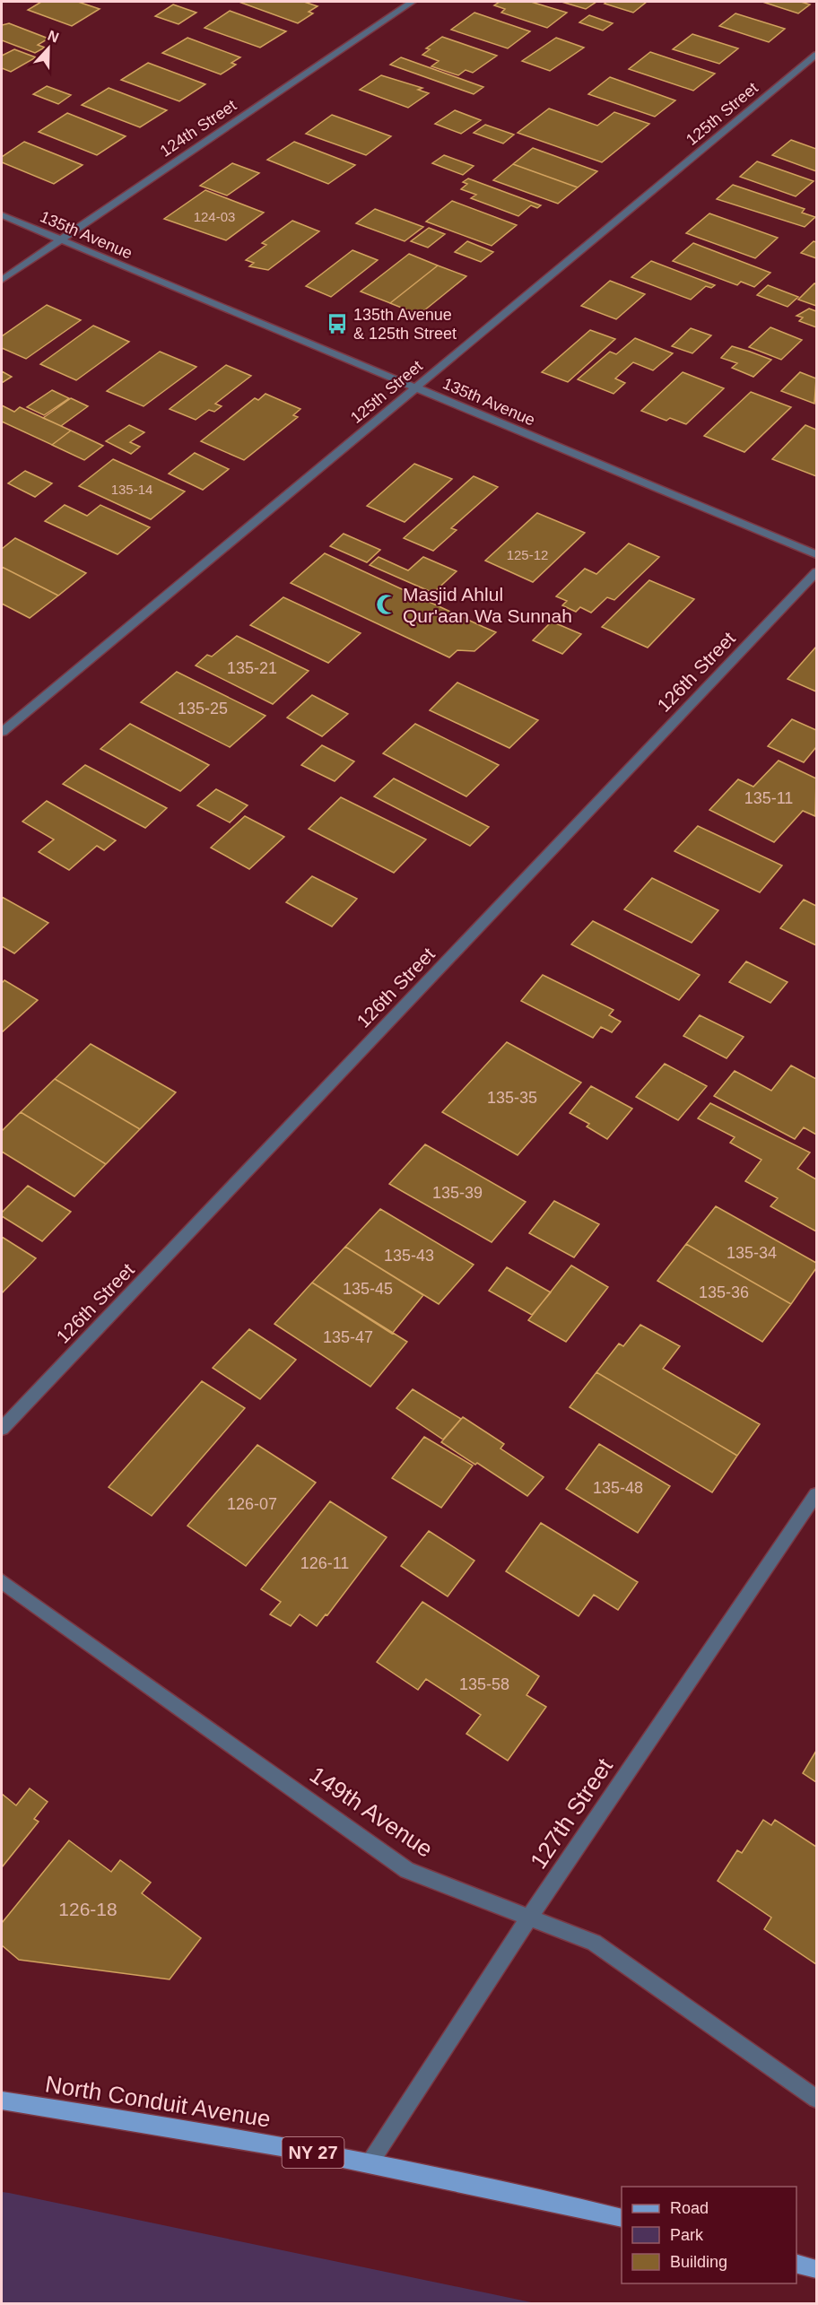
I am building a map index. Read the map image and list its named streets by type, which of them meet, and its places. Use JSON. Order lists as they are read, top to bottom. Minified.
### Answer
{"streets":{"main road":["North Conduit Avenue","NY 27"],"street":["125th Street","124th Street","135th Avenue","126th Street","149th Avenue","127th Street"]},"crossings":[["125th Street","135th Avenue"],["124th Street","135th Avenue"],["149th Avenue","127th Street"],["127th Street","North Conduit Avenue"]],"places":{"bus stop":["135th Avenue & 125th Street"],"mosque":["Masjid Ahlul Qur'aan Wa Sunnah"]},"house_numbers":["124-03","135-14","125-12","135-21","135-25","135-11","135-35","135-39","135-34","135-43","135-45","135-36","135-47","135-48","126-07","126-11","135-58","126-18"],"legend":["Road","Park","Building"],"north":"top"}
